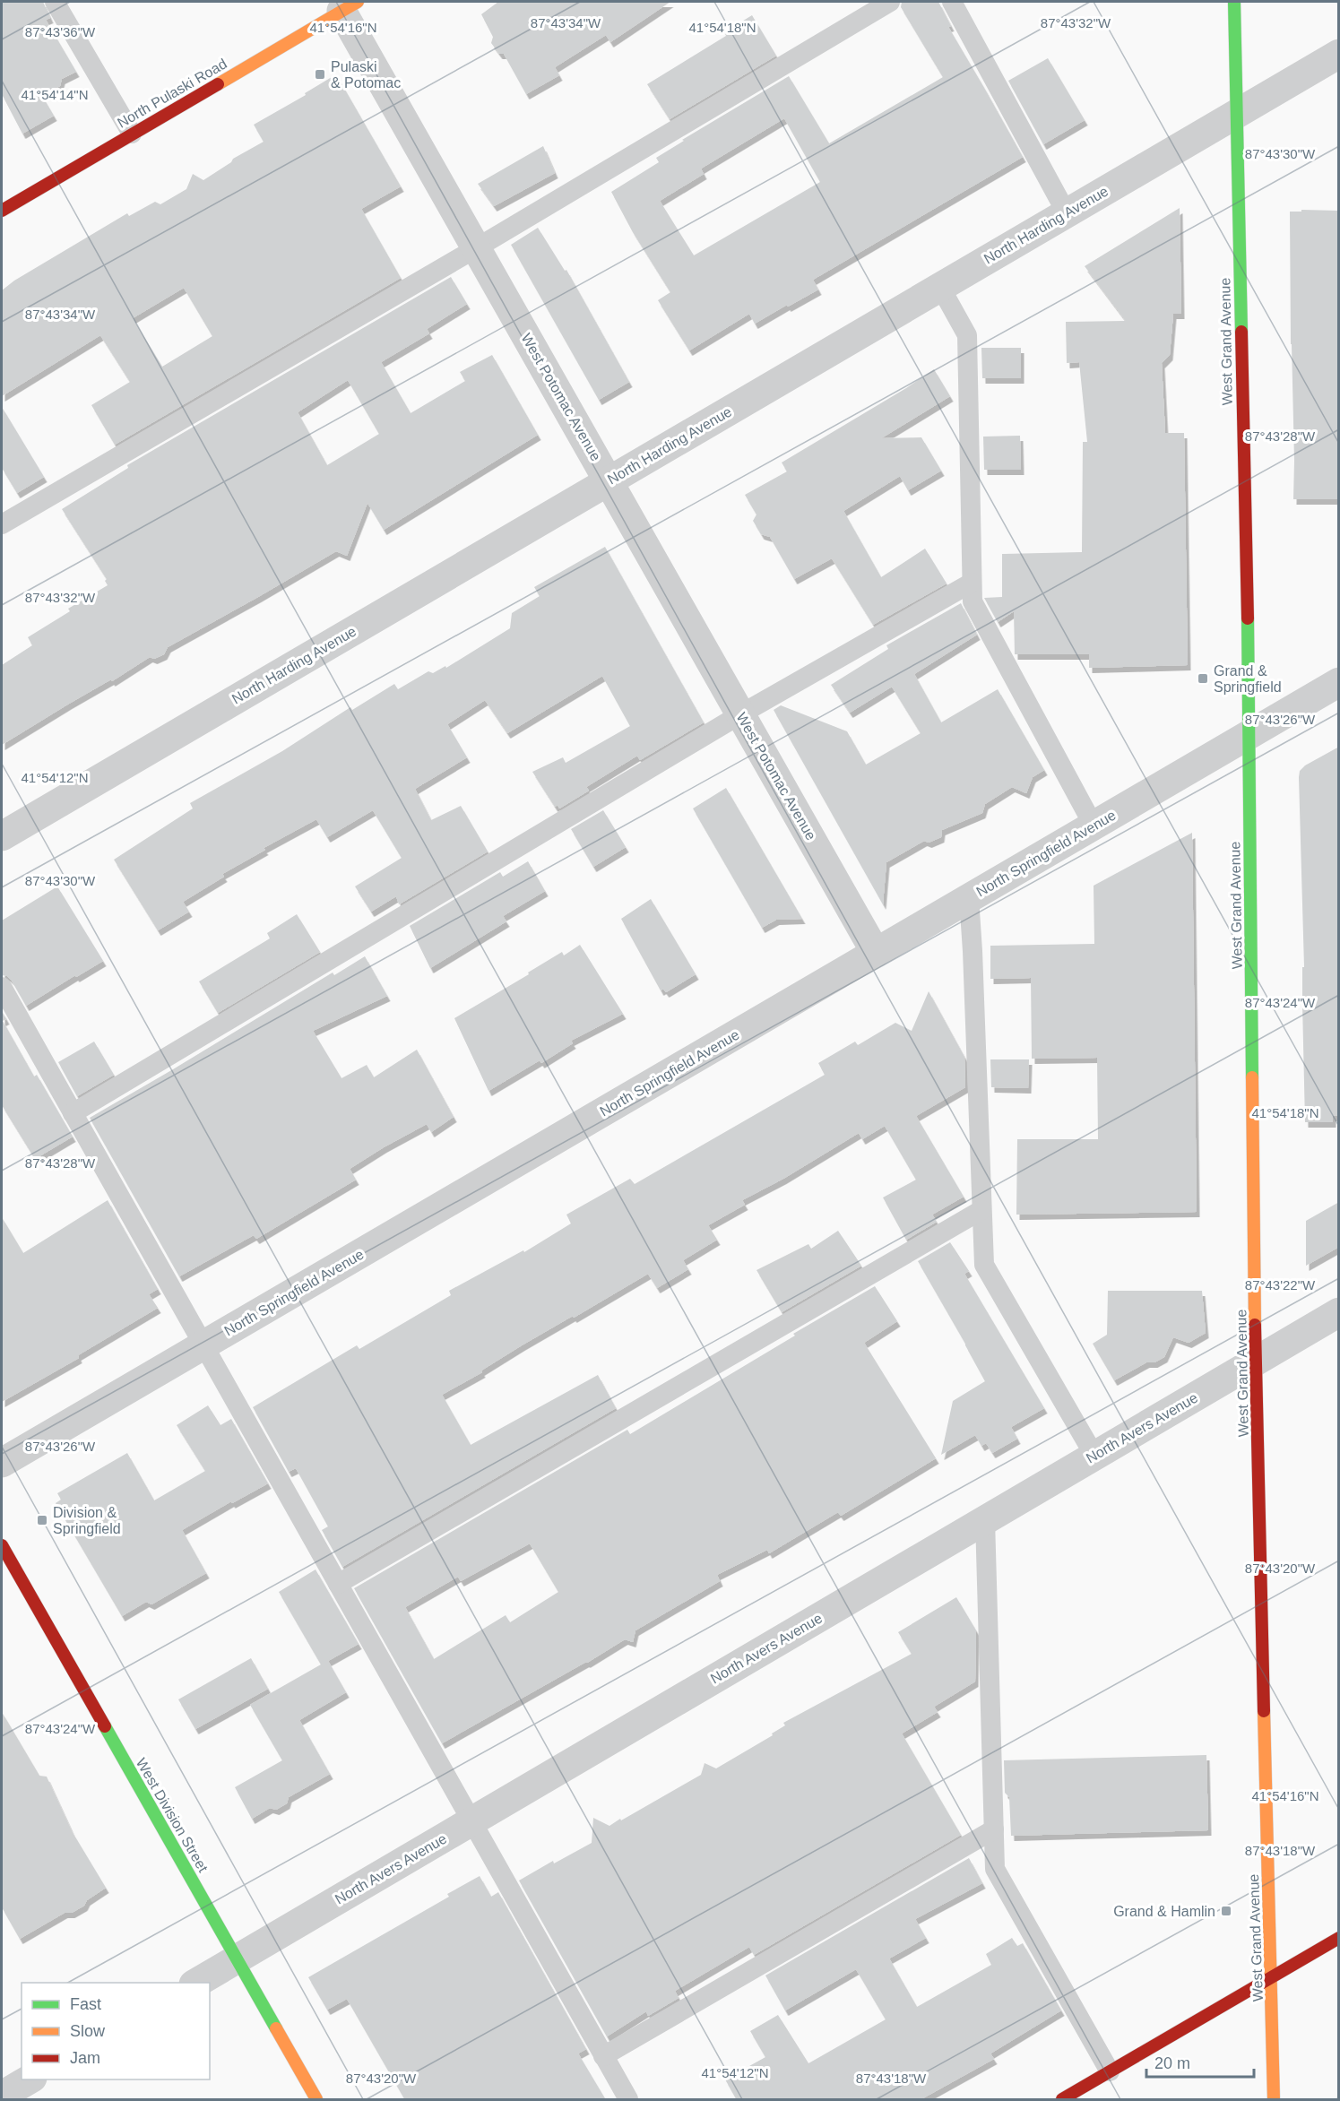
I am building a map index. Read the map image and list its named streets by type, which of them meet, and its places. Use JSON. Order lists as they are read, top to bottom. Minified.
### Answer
{"streets":{"main road":["North Pulaski Road","West Grand Avenue","West Division Street"],"street":["North Harding Avenue","West Potomac Avenue","North Springfield Avenue","North Avers Avenue"]},"crossings":[["North Pulaski Road","West Potomac Avenue"],["North Harding Avenue","West Grand Avenue"],["North Harding Avenue","West Potomac Avenue"],["West Grand Avenue","North Springfield Avenue"],["West Grand Avenue","North Avers Avenue"],["West Potomac Avenue","North Springfield Avenue"],["North Avers Avenue","West Division Street"]],"places":{"transit":["Pulaski & Potomac","Grand & Springfield","Division & Springfield","Grand & Hamlin"]},"legend":["Fast","Slow","Jam"],"scale_bar":"20 m","coordinates":["87°43'34\"W","87°43'32\"W","41°54'16\"N","41°54'18\"N","87°43'36\"W","41°54'14\"N","87°43'30\"W","87°43'28\"W","87°43'26\"W","41°54'12\"N","87°43'24\"W","87°43'22\"W","87°43'20\"W","87°43'18\"W"]}
